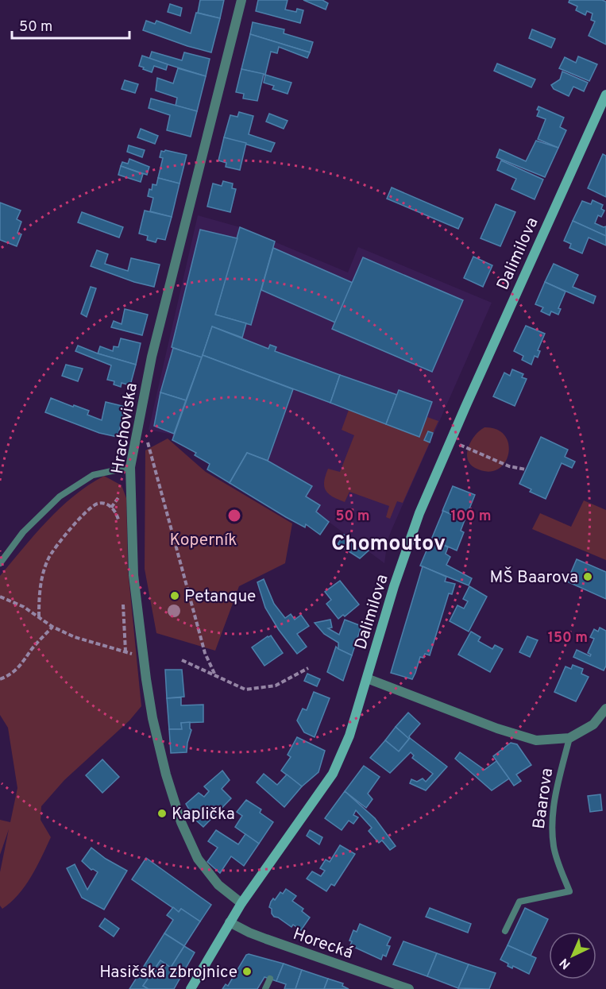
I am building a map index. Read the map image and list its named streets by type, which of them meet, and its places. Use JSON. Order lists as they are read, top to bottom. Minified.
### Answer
{"streets":{"main road":["Dalimilova"],"street":["Hrachoviska","Horecká"],"lane":["Baarova"]},"crossings":[["Dalimilova","Hrachoviska"],["Dalimilova","Horecká"]],"districts":["Chomoutov"],"parks":["Koperník"],"places":["MŠ Baarova","Petanque","Kaplička","Hasičská zbrojnice"],"scale_bar":"50 m","north":"bottom left","rings":["50 m","100 m","150 m"]}
